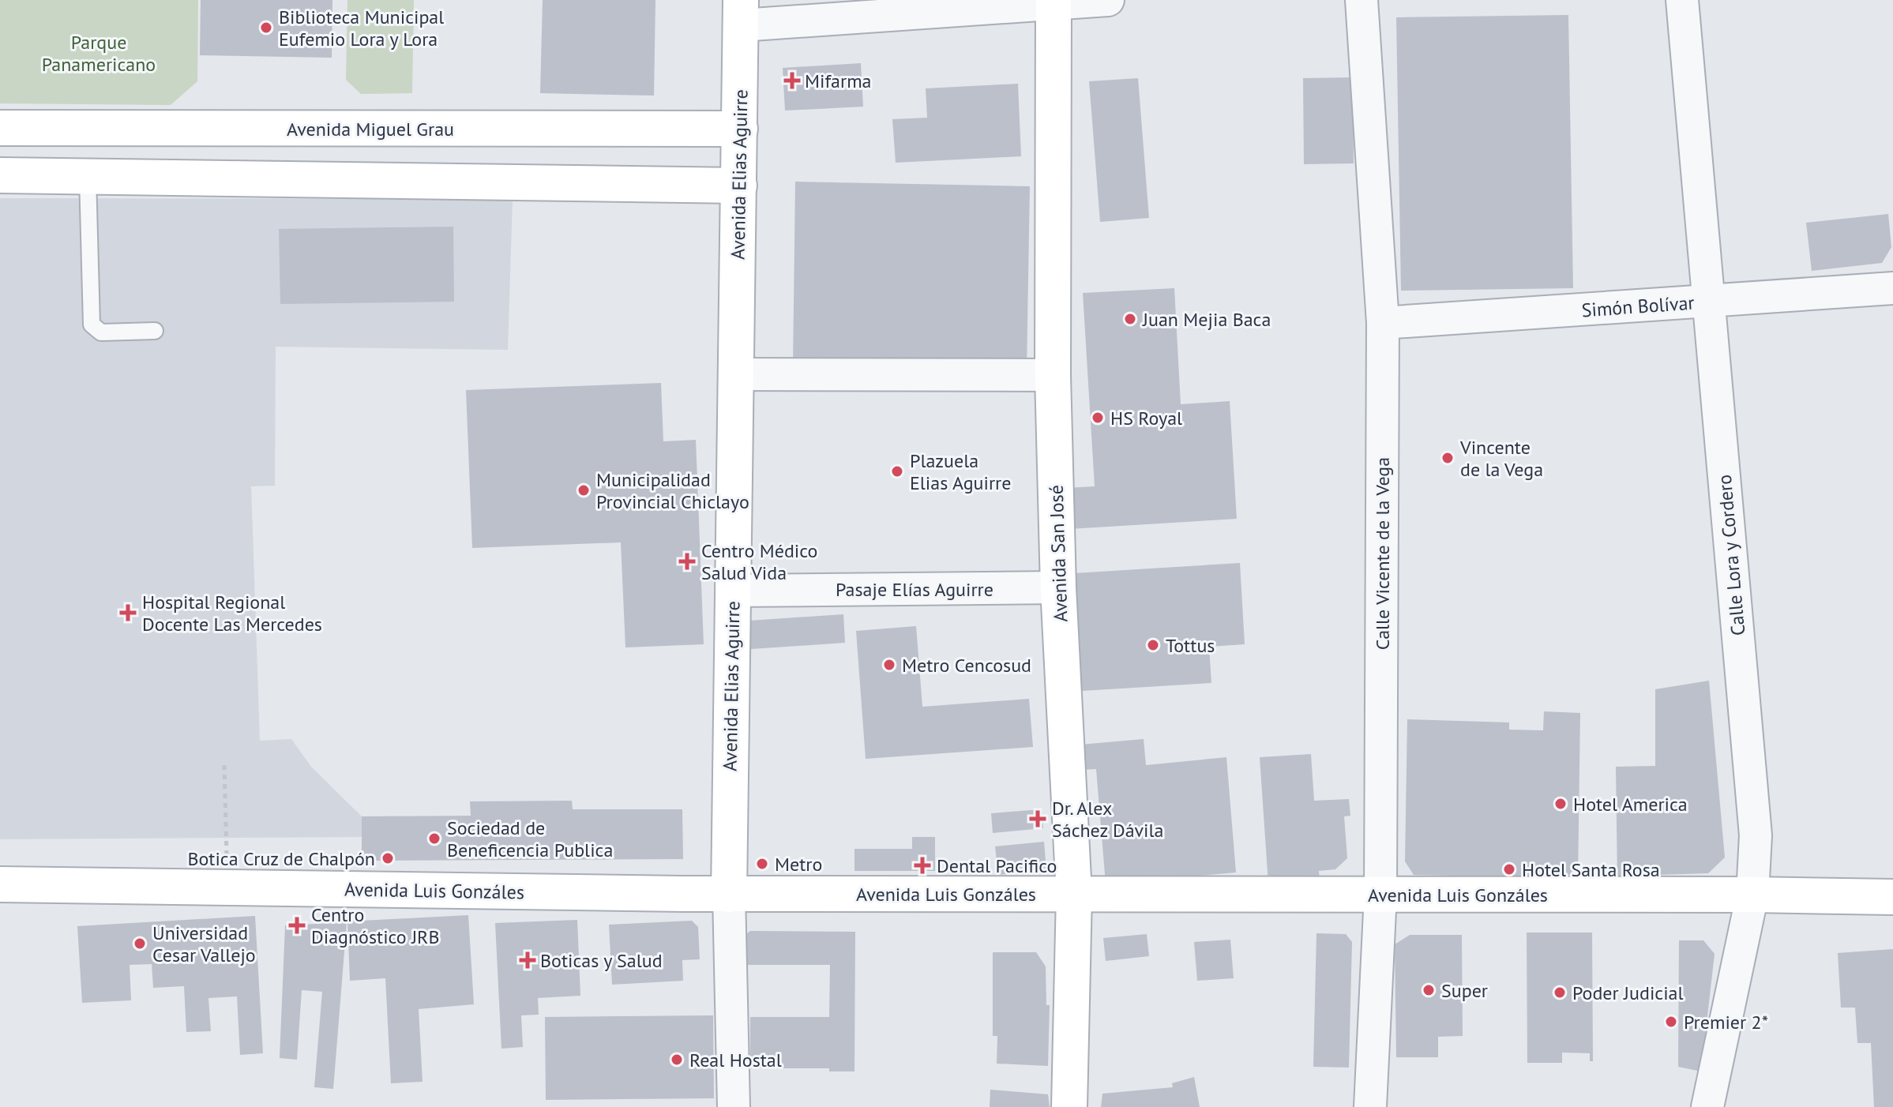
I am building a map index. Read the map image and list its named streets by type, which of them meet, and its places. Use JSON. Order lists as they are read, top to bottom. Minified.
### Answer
{"streets":{"main road":["Avenida Miguel Grau","Avenida Elias Aguirre","Avenida San José","Avenida Luis Gonzáles"],"street":["Simón Bolívar","Calle Vicente de la Vega","Calle Lora y Cordero","Pasaje Elías Aguirre"]},"crossings":[["Avenida Miguel Grau","Avenida Elias Aguirre"],["Avenida Elias Aguirre","Pasaje Elías Aguirre"],["Avenida Elias Aguirre","Avenida Luis Gonzáles"],["Simón Bolívar","Calle Vicente de la Vega"],["Simón Bolívar","Calle Lora y Cordero"],["Avenida San José","Pasaje Elías Aguirre"],["Avenida San José","Avenida Luis Gonzáles"],["Calle Vicente de la Vega","Avenida Luis Gonzáles"],["Calle Lora y Cordero","Avenida Luis Gonzáles"]],"parks":["Parque Panamericano"],"places":{"other":["Biblioteca Municipal Eufemio Lora y Lora","Juan Mejia Baca","HS Royal","Vincente de la Vega","Plazuela Elias Aguirre","Municipalidad Provincial Chiclayo","Tottus","Metro Cencosud","Hotel America","Sociedad de Beneficencia Publica","Botica Cruz de Chalpón","Metro","Hotel Santa Rosa","Universidad Cesar Vallejo","Super","Poder Judicial","Premier 2*","Real Hostal"],"health":["Mifarma","Centro Médico Salud Vida","Hospital Regional Docente Las Mercedes","Dr. Alex Sáchez Dávila","Dental Pacifico","Centro Diagnóstico JRB","Boticas y Salud"]}}
